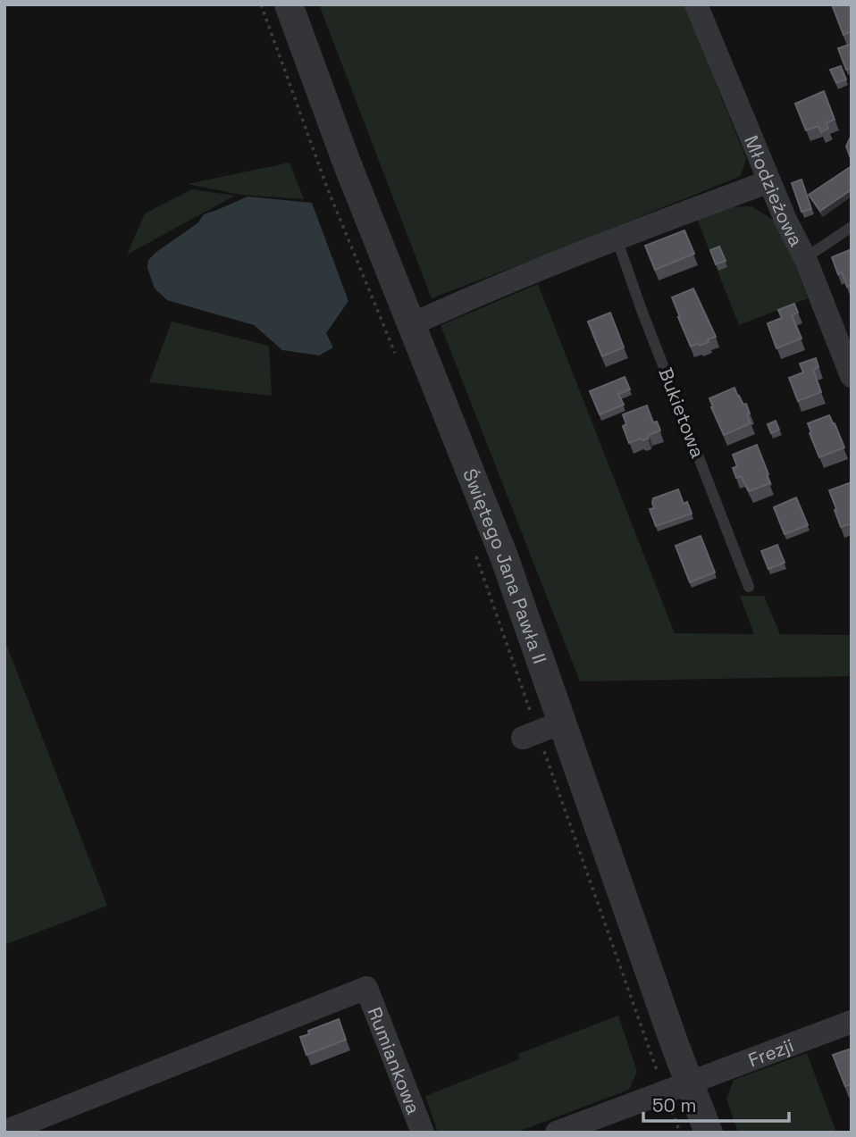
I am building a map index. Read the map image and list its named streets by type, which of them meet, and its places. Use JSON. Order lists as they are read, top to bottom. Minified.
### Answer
{"streets":{"street":["Młodzieżowa","Świętego Jana Pawła II","Frezji","Rumiankowa"],"lane":["Bukietowa"]},"crossings":[["Świętego Jana Pawła II","Frezji"]],"scale_bar":"50 m"}
